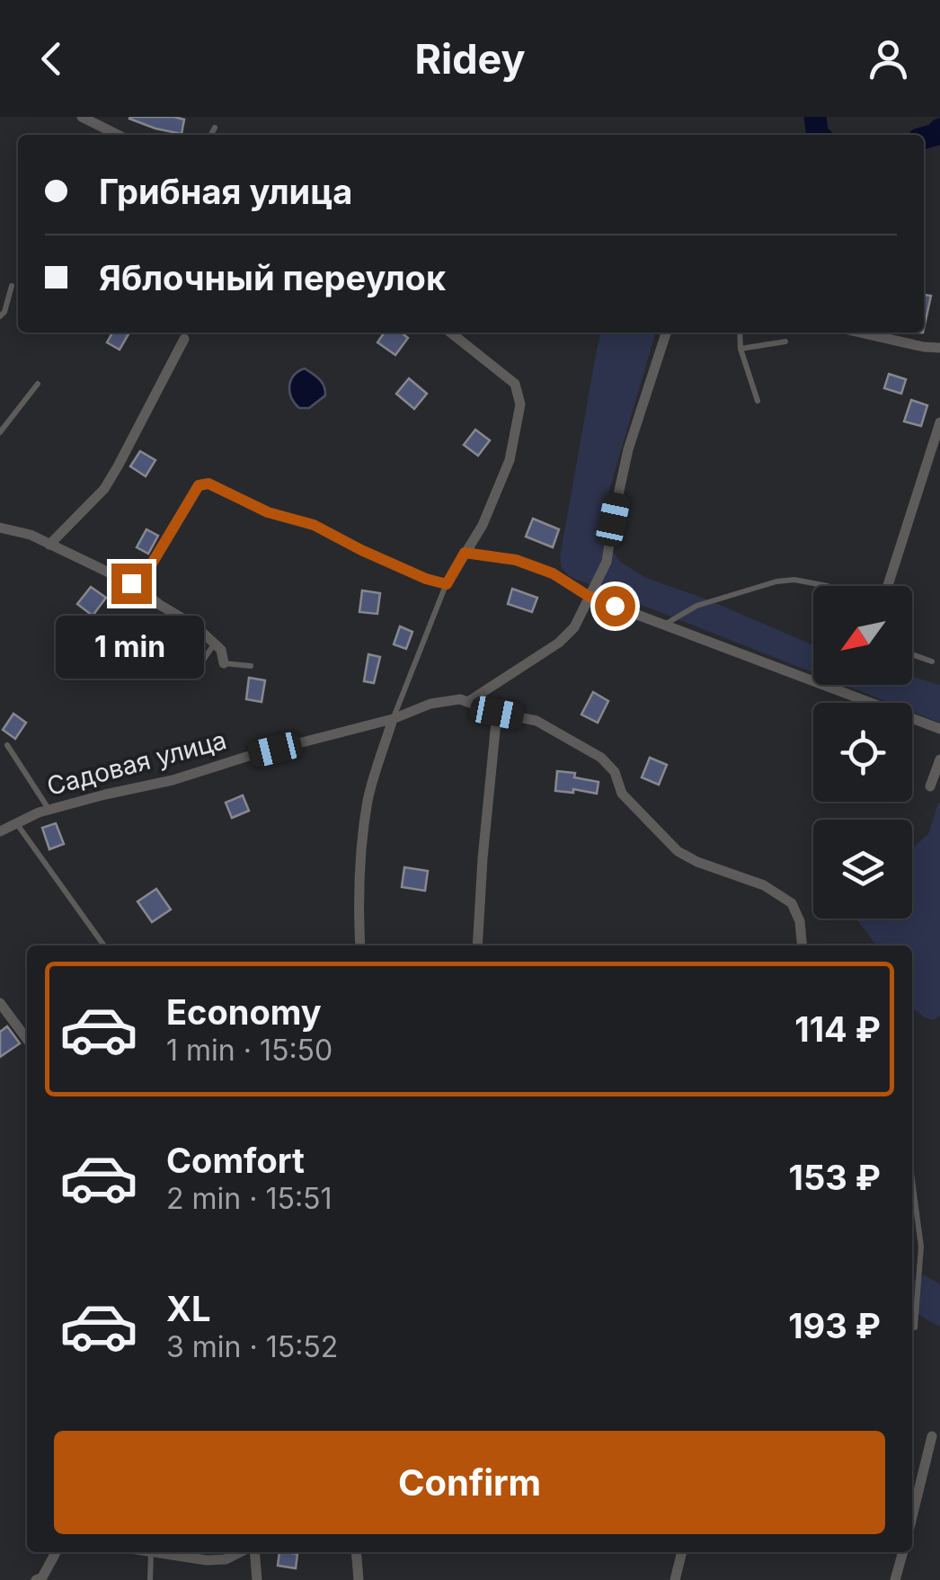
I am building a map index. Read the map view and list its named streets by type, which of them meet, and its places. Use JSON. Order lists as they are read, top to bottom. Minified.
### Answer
{"streets":{"street":["Садовая улица"]},"north":"bottom left","page":{"header":"Ridey","banner":["Грибная улица","Яблочный переулок"],"bubble":"1 min","list":[{"name":"Economy","note":"1 min · 15:50","value":"114 ₽"},{"name":"Comfort","note":"2 min · 15:51","value":"153 ₽"},{"name":"XL","note":"3 min · 15:52","value":"193 ₽"}],"buttons":"Confirm"}}
